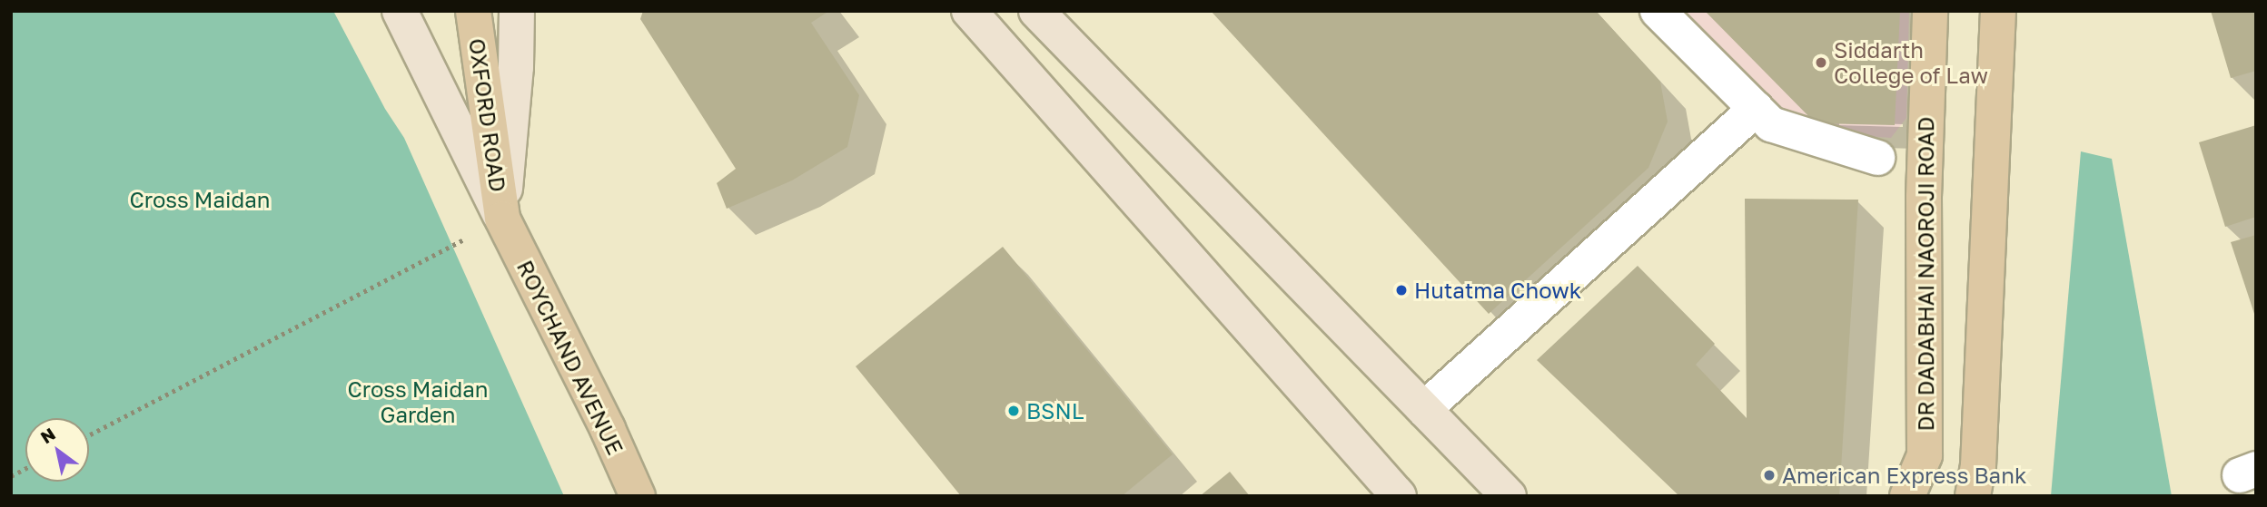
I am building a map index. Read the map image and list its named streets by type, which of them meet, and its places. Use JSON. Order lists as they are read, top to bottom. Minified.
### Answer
{"streets":{"main road":["OXFORD ROAD","DR DADABHAI NAOROJI ROAD","ROYCHAND AVENUE"]},"crossings":[["OXFORD ROAD","ROYCHAND AVENUE"]],"parks":["Cross Maidan","Cross Maidan Garden"],"places":["Siddarth College of Law","Hutatma Chowk","BSNL","American Express Bank"],"north":"top left"}
